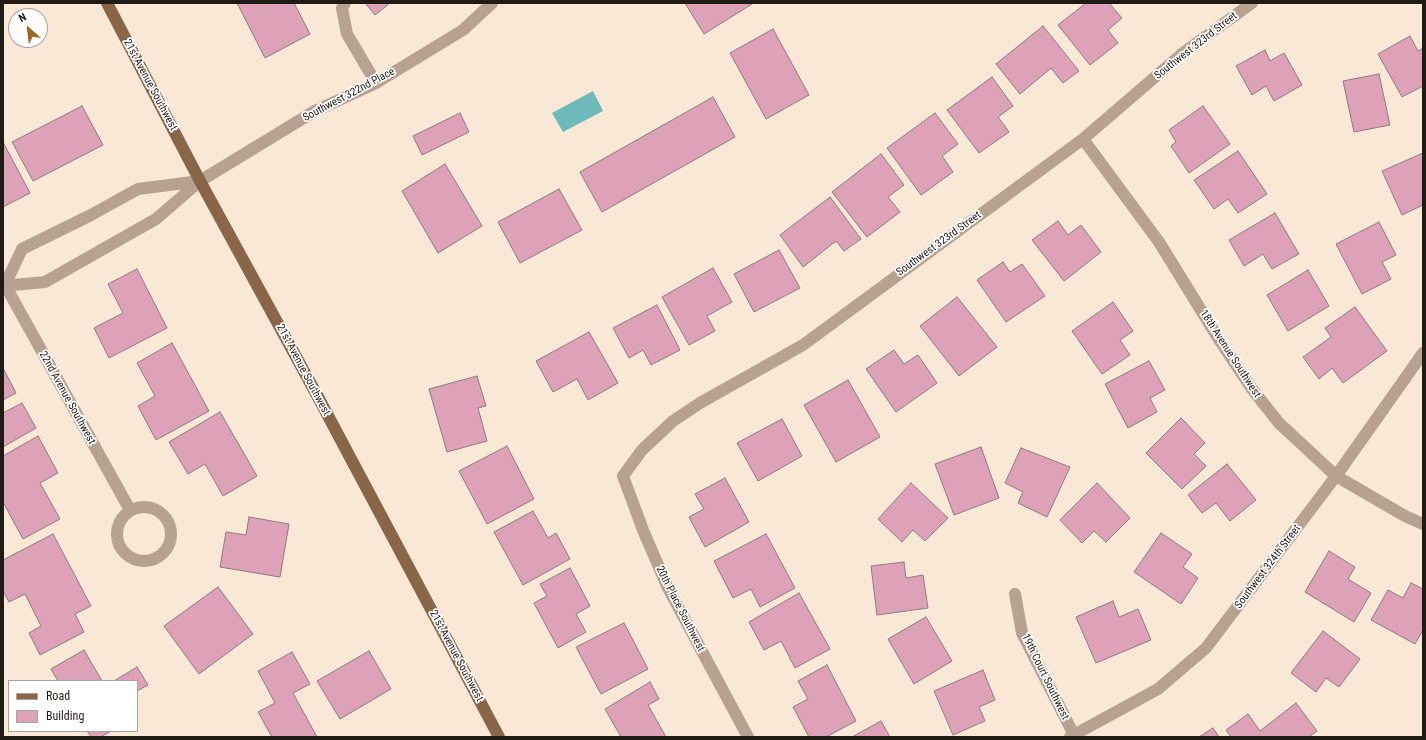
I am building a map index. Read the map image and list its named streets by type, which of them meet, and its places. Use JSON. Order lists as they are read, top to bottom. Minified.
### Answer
{"streets":{"main road":["21st Avenue Southwest"],"street":["Southwest 323rd Street","Southwest 322nd Place","18th Avenue Southwest","22nd Avenue Southwest","Southwest 324th Street","20th Place Southwest","19th Court Southwest"]},"crossings":[["Southwest 323rd Street","18th Avenue Southwest"],["Southwest 323rd Street","20th Place Southwest"],["21st Avenue Southwest","Southwest 322nd Place"],["Southwest 322nd Place","22nd Avenue Southwest"],["18th Avenue Southwest","Southwest 324th Street"],["Southwest 324th Street","19th Court Southwest"]],"legend":["Road","Building"],"north":"top left"}
